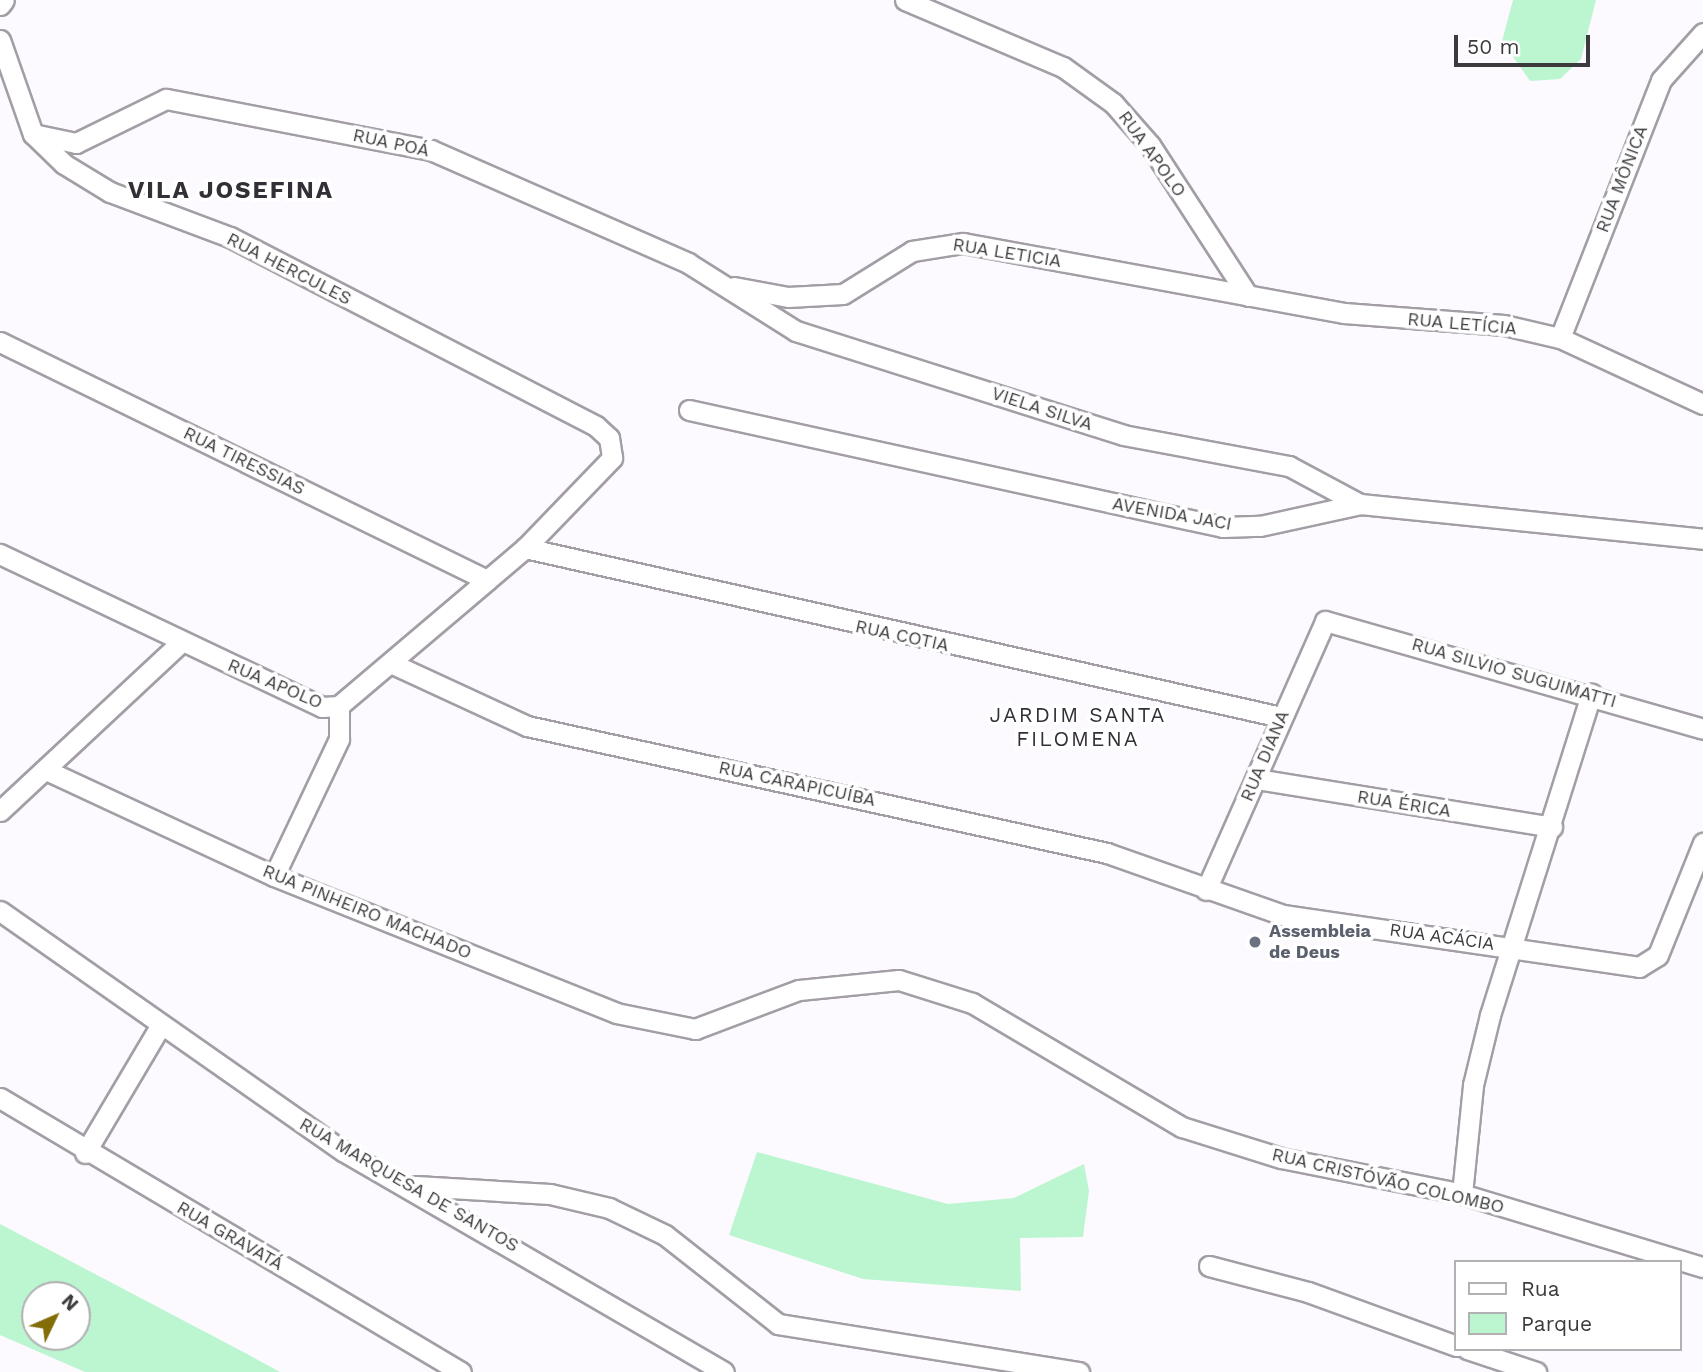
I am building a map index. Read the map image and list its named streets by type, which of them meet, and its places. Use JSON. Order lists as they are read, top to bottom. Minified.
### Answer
{"streets":{"street":["RUA POÁ","RUA APOLO","RUA MÔNICA","RUA LETICIA","RUA HERCULES","RUA LETÍCIA","VIELA SILVA","RUA TIRESSIAS","AVENIDA JACI","RUA COTIA","RUA SILVIO SUGUIMATTI","RUA DIANA","RUA CARAPICUÍBA","RUA ÉRICA","RUA PINHEIRO MACHADO","RUA ACÁCIA","RUA CRISTÓVÃO COLOMBO","RUA MARQUESA DE SANTOS","RUA GRAVATÁ"]},"crossings":[["RUA POÁ","RUA LETICIA"],["RUA POÁ","RUA HERCULES"],["RUA POÁ","VIELA SILVA"],["RUA APOLO","RUA LETICIA"],["RUA APOLO","RUA HERCULES"],["RUA APOLO","RUA LETÍCIA"],["RUA APOLO","RUA TIRESSIAS"],["RUA APOLO","RUA COTIA"],["RUA APOLO","RUA CARAPICUÍBA"],["RUA MÔNICA","RUA LETÍCIA"],["RUA LETICIA","RUA LETÍCIA"],["RUA LETICIA","VIELA SILVA"],["VIELA SILVA","AVENIDA JACI"],["RUA COTIA","RUA DIANA"],["RUA SILVIO SUGUIMATTI","RUA DIANA"],["RUA DIANA","RUA CARAPICUÍBA"],["RUA DIANA","RUA ÉRICA"],["RUA DIANA","RUA ACÁCIA"],["RUA CARAPICUÍBA","RUA ACÁCIA"],["RUA PINHEIRO MACHADO","RUA CRISTÓVÃO COLOMBO"]],"districts":["VILA JOSEFINA","JARDIM SANTA FILOMENA"],"places":["Assembleia de Deus"],"legend":["Rua","Parque"],"scale_bar":"50 m","north":"top right"}
